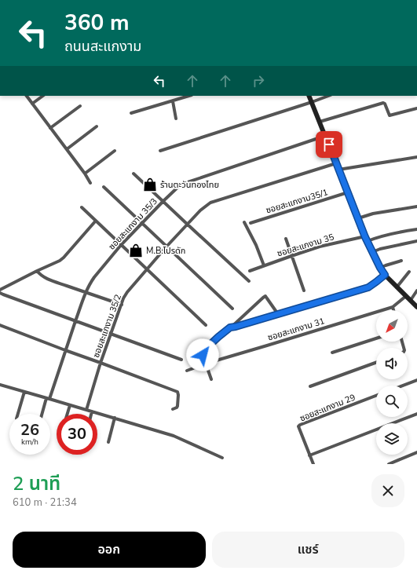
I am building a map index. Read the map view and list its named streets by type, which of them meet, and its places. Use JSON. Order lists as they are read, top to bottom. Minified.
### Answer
{"streets":{"street":["ซอยสะแกงาม35/1","ซอยสะแกงาม 35/3","ซอยสะแกงาม 35","ซอยสะแกงาม 35/2","ซอยสะแกงาม 31","ซอยสะแกงาม 29"]},"places":{"shop":["ร้านตะวันทองไทย","M.B.โปรดัก"]},"north":"bottom left","page":{"turn":["360 m","ถนนสะแกงาม"],"speed":"26 km/h","limit":"30","heading":["2 นาที","610 m · 21:34"],"buttons":["ออก","แชร์"]}}
